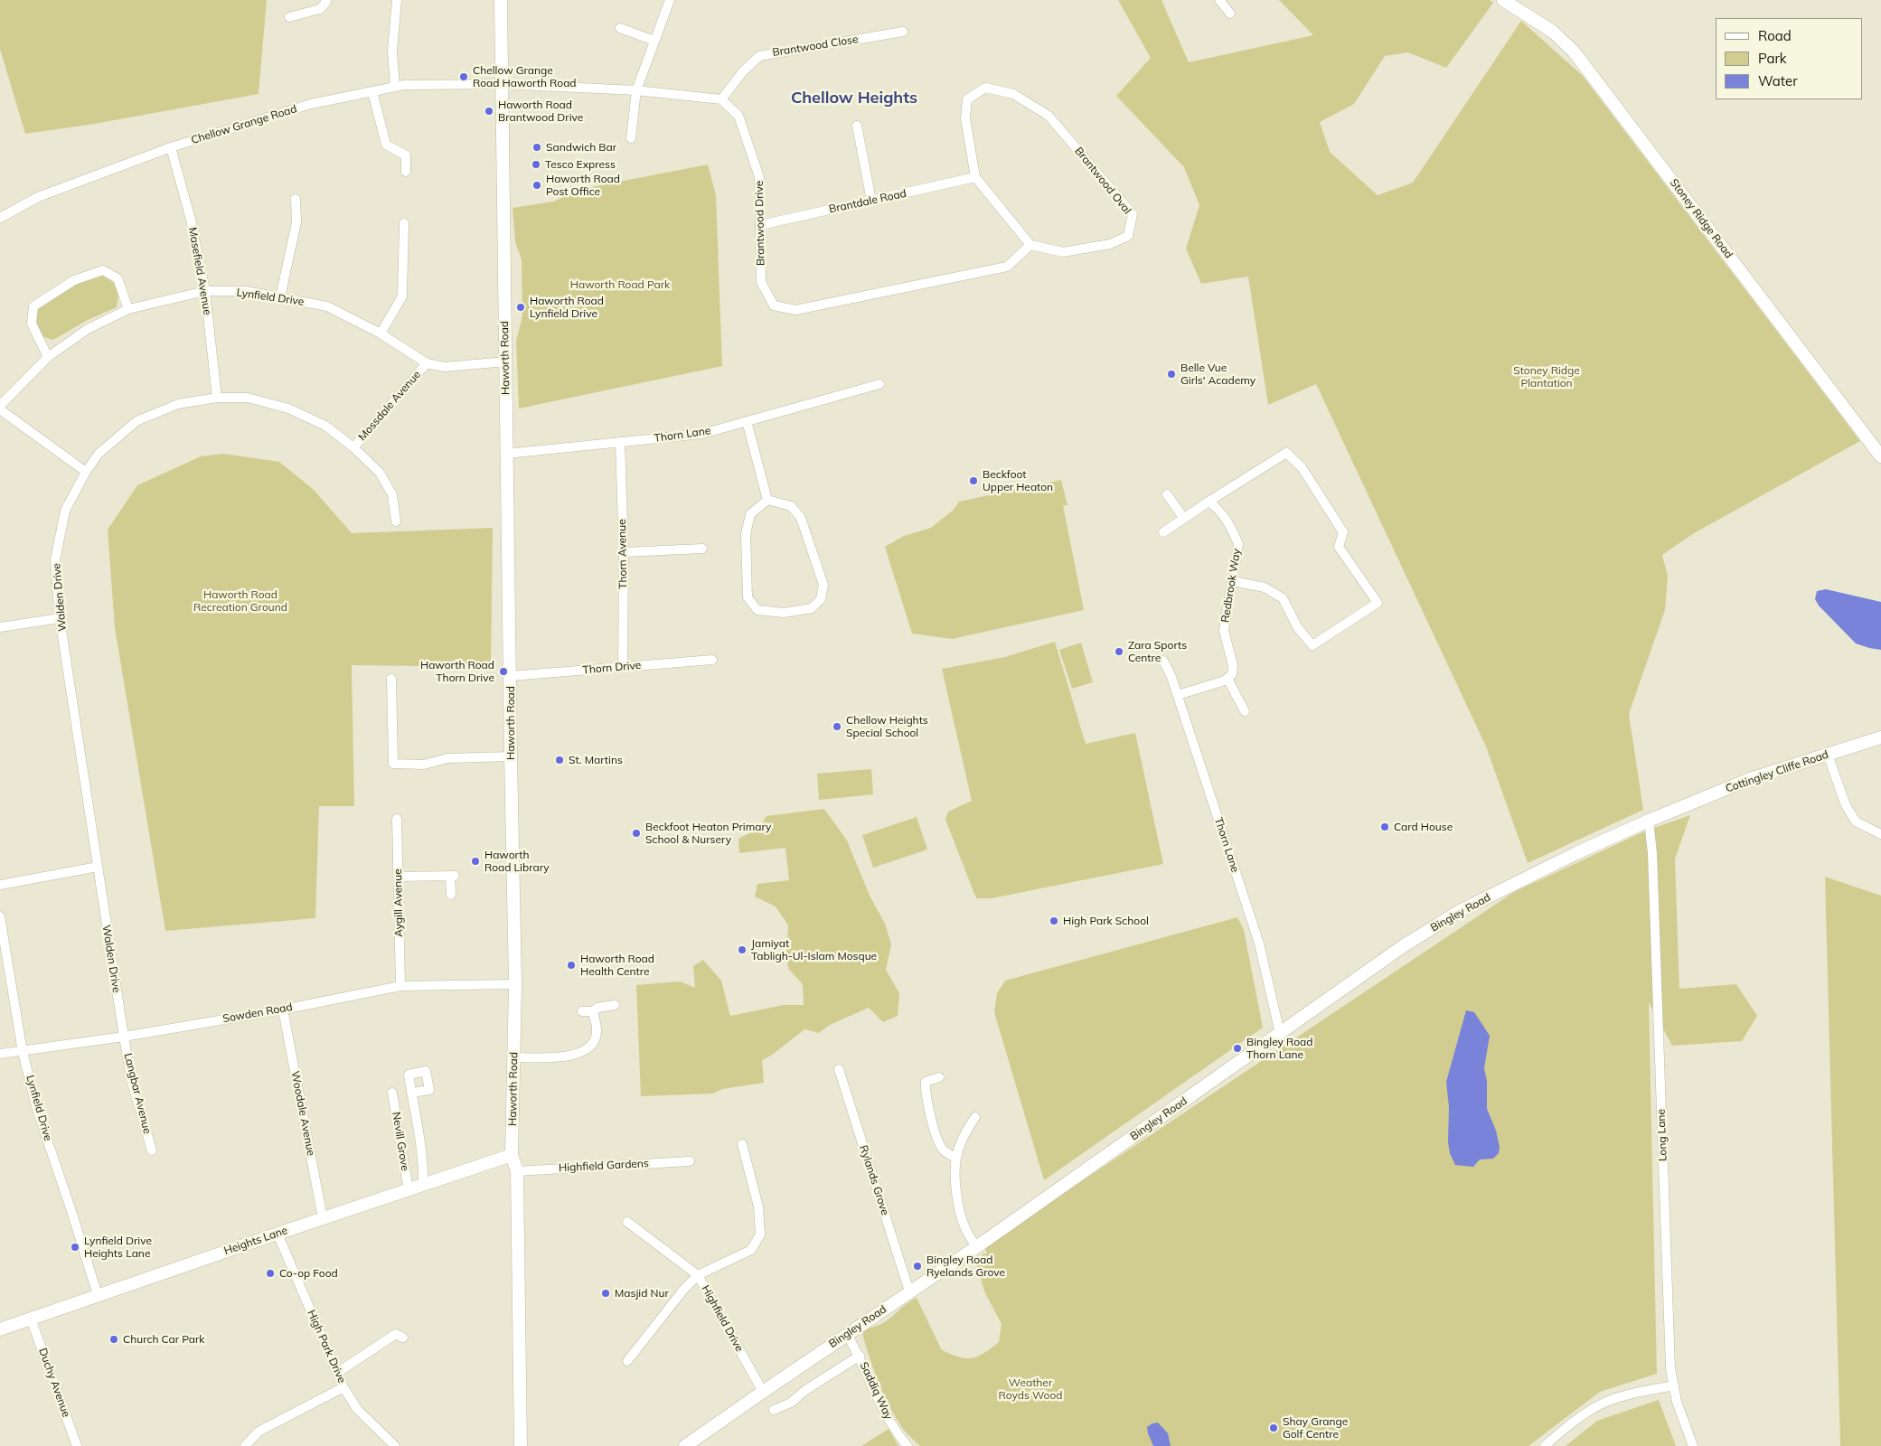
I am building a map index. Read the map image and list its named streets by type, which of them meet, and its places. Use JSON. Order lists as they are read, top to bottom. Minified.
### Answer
{"streets":{"main road":["Stoney Ridge Road","Haworth Road","Cottingley Cliffe Road","Bingley Road","Heights Lane"],"street":["Brantwood Close","Chellow Grange Road","Brantwood Oval","Brantdale Road","Brantwood Drive","Masefield Avenue","Lynfield Drive","Mossdale Avenue","Thorn Lane","Thorn Avenue","Redbrook Way","Walden Drive","Thorn Drive","Aygill Avenue","Sowden Road","Langbar Avenue","Woodale Avenue","Long Lane","Nevill Grove","Highfield Gardens","Rylands Grove","Highfield Drive","High Park Drive","Duchy Avenue","Saddiq Way"]},"crossings":[["Brantwood Close","Brantwood Drive"],["Chellow Grange Road","Masefield Avenue"],["Chellow Grange Road","Haworth Road"],["Brantwood Oval","Brantdale Road"],["Brantwood Oval","Brantwood Drive"],["Brantdale Road","Brantwood Drive"],["Masefield Avenue","Lynfield Drive"],["Masefield Avenue","Walden Drive"],["Lynfield Drive","Haworth Road"],["Lynfield Drive","Mossdale Avenue"],["Lynfield Drive","Sowden Road"],["Lynfield Drive","Heights Lane"],["Haworth Road","Thorn Lane"],["Haworth Road","Thorn Drive"],["Haworth Road","Sowden Road"],["Haworth Road","Highfield Gardens"],["Haworth Road","Heights Lane"],["Mossdale Avenue","Walden Drive"],["Thorn Lane","Thorn Avenue"],["Thorn Lane","Bingley Road"],["Thorn Avenue","Thorn Drive"],["Walden Drive","Sowden Road"],["Walden Drive","Langbar Avenue"],["Cottingley Cliffe Road","Bingley Road"],["Cottingley Cliffe Road","Long Lane"],["Aygill Avenue","Sowden Road"],["Bingley Road","Long Lane"],["Bingley Road","Rylands Grove"],["Bingley Road","Highfield Drive"],["Bingley Road","Saddiq Way"],["Sowden Road","Langbar Avenue"],["Sowden Road","Woodale Avenue"],["Woodale Avenue","Heights Lane"],["Nevill Grove","Heights Lane"],["Heights Lane","High Park Drive"],["Heights Lane","Duchy Avenue"]],"districts":["Chellow Heights"],"parks":["Haworth Road Park","Stoney Ridge Plantation","Haworth Road Recreation Ground","Weather Royds Wood"],"places":["Chellow Grange Road Haworth Road","Haworth Road Brantwood Drive","Sandwich Bar","Tesco Express","Haworth Road Post Office","Haworth Road Lynfield Drive","Belle Vue Girls' Academy","Beckfoot Upper Heaton","Zara Sports Centre","Haworth Road Thorn Drive","Chellow Heights Special School","St. Martins","Card House","Beckfoot Heaton Primary School & Nursery","Haworth Road Library","High Park School","Jamiyat Tabligh-Ul-Islam Mosque","Haworth Road Health Centre","Bingley Road Thorn Lane","Lynfield Drive Heights Lane","Bingley Road Ryelands Grove","Co-op Food","Masjid Nur","Church Car Park","Shay Grange Golf Centre"],"legend":["Road","Park","Water"]}
